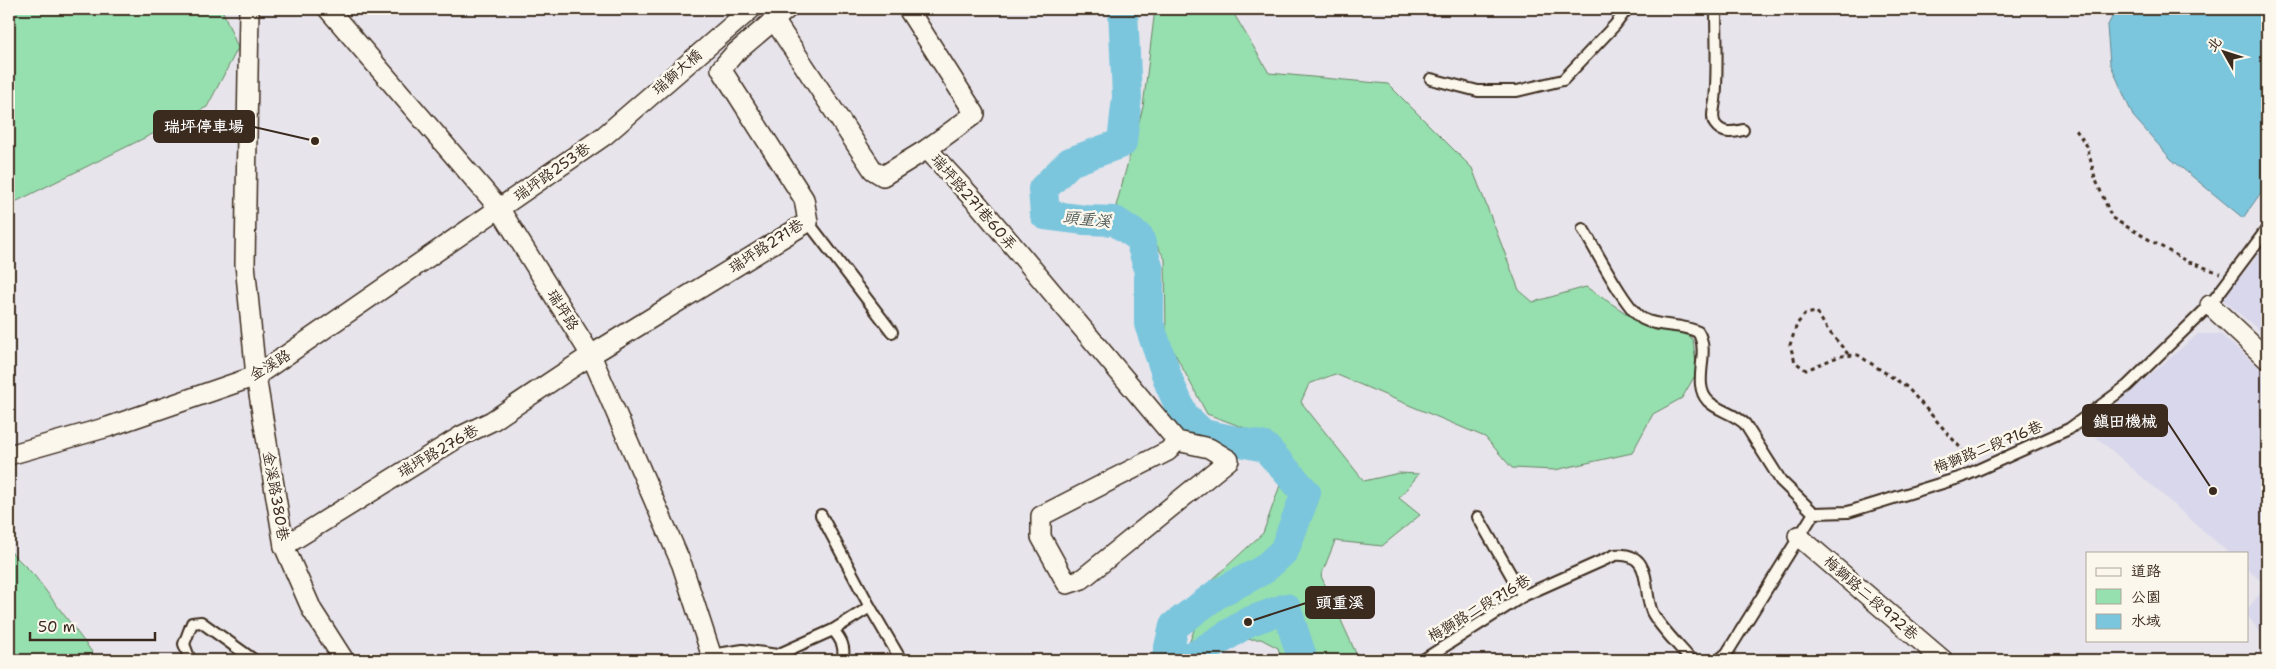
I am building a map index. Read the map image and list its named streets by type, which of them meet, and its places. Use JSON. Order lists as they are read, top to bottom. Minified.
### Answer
{"streets":{"street":["瑞獅大橋","瑞坪路253巷","瑞坪路271巷60弄","瑞坪路271巷","瑞坪路","金溪路","瑞坪路276巷","金溪路380巷","梅獅路二段972巷"],"lane":["梅獅路二段716巷"]},"crossings":[["瑞獅大橋","瑞坪路253巷"],["瑞坪路253巷","瑞坪路"],["瑞坪路253巷","金溪路"],["瑞坪路271巷60弄","瑞坪路271巷"],["瑞坪路271巷","瑞坪路"],["瑞坪路271巷","瑞坪路276巷"],["瑞坪路","金溪路"],["瑞坪路","瑞坪路276巷"],["金溪路","金溪路380巷"],["瑞坪路276巷","金溪路380巷"]],"water":["頭重溪"],"places":["瑞坪停車場","鎮田機械","頭重溪"],"legend":["道路","公園","水域"],"scale_bar":"50 m","north":"top left"}
